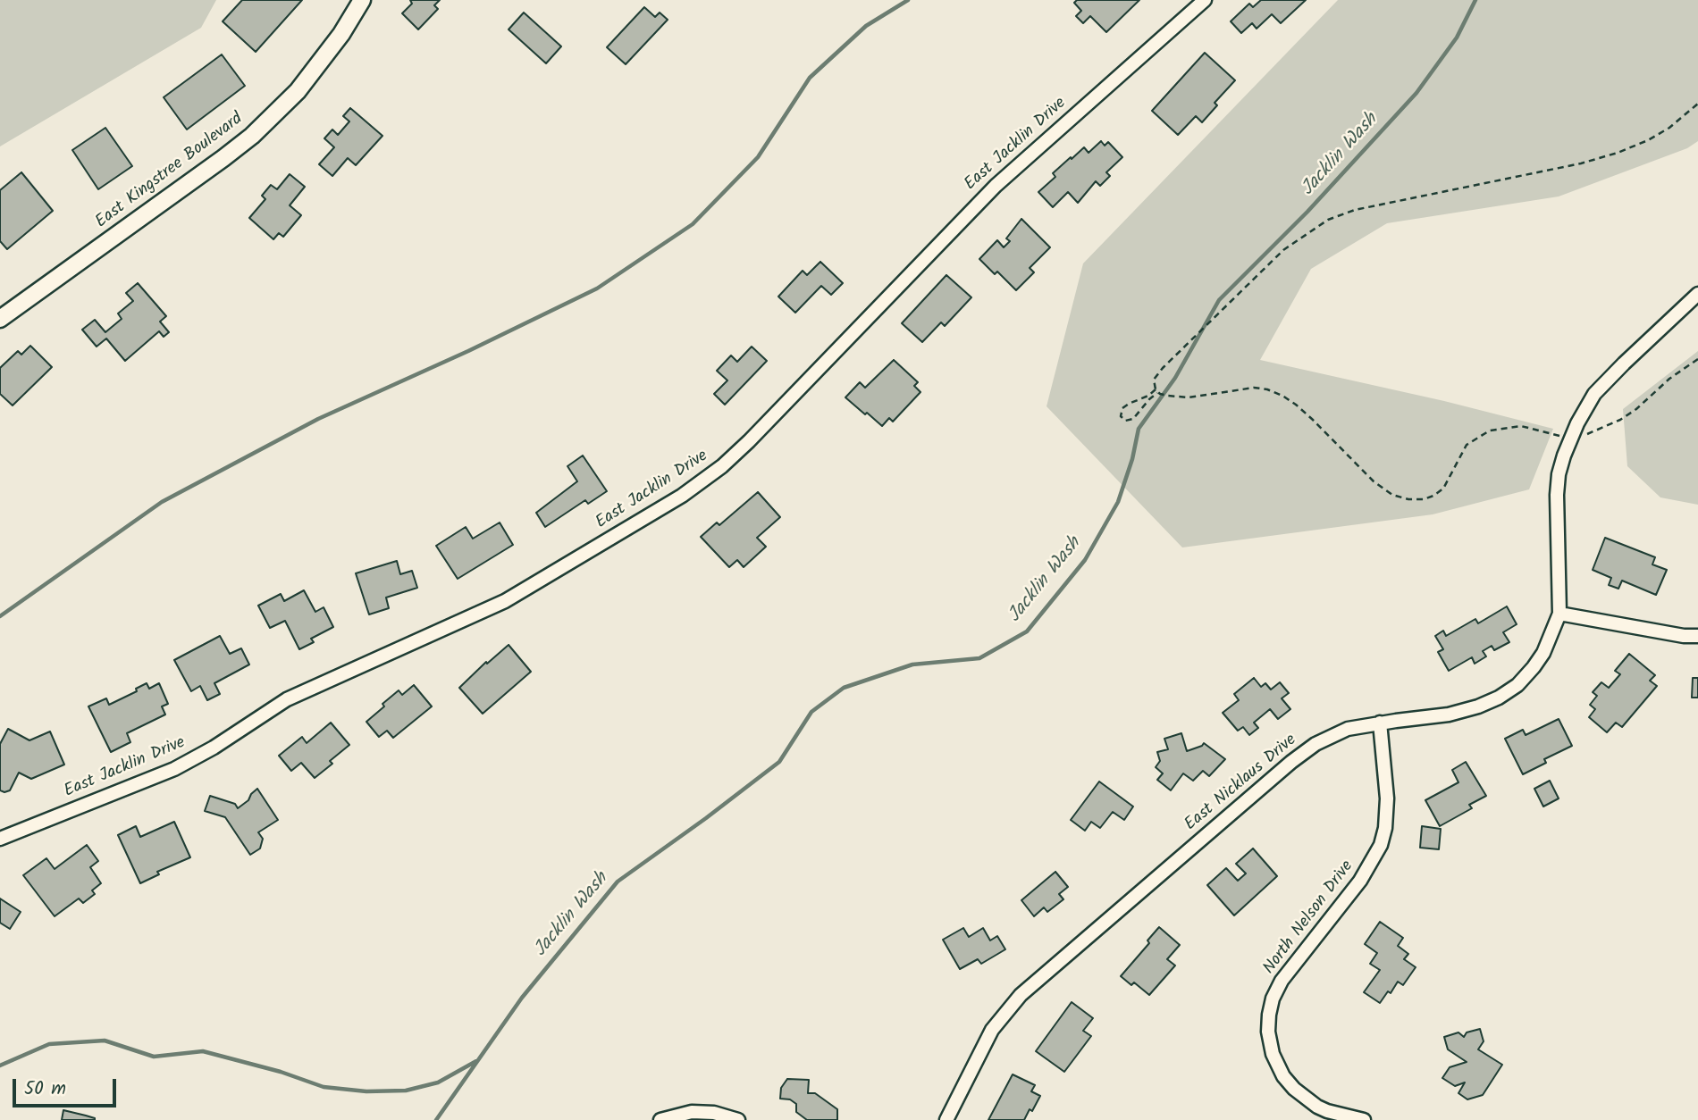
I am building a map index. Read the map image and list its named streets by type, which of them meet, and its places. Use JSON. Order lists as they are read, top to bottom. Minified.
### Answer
{"streets":{"street":["East Jacklin Drive","East Kingstree Boulevard","East Nicklaus Drive","North Nelson Drive"]},"crossings":[["East Nicklaus Drive","North Nelson Drive"]],"water":["Jacklin Wash"],"scale_bar":"50 m"}
